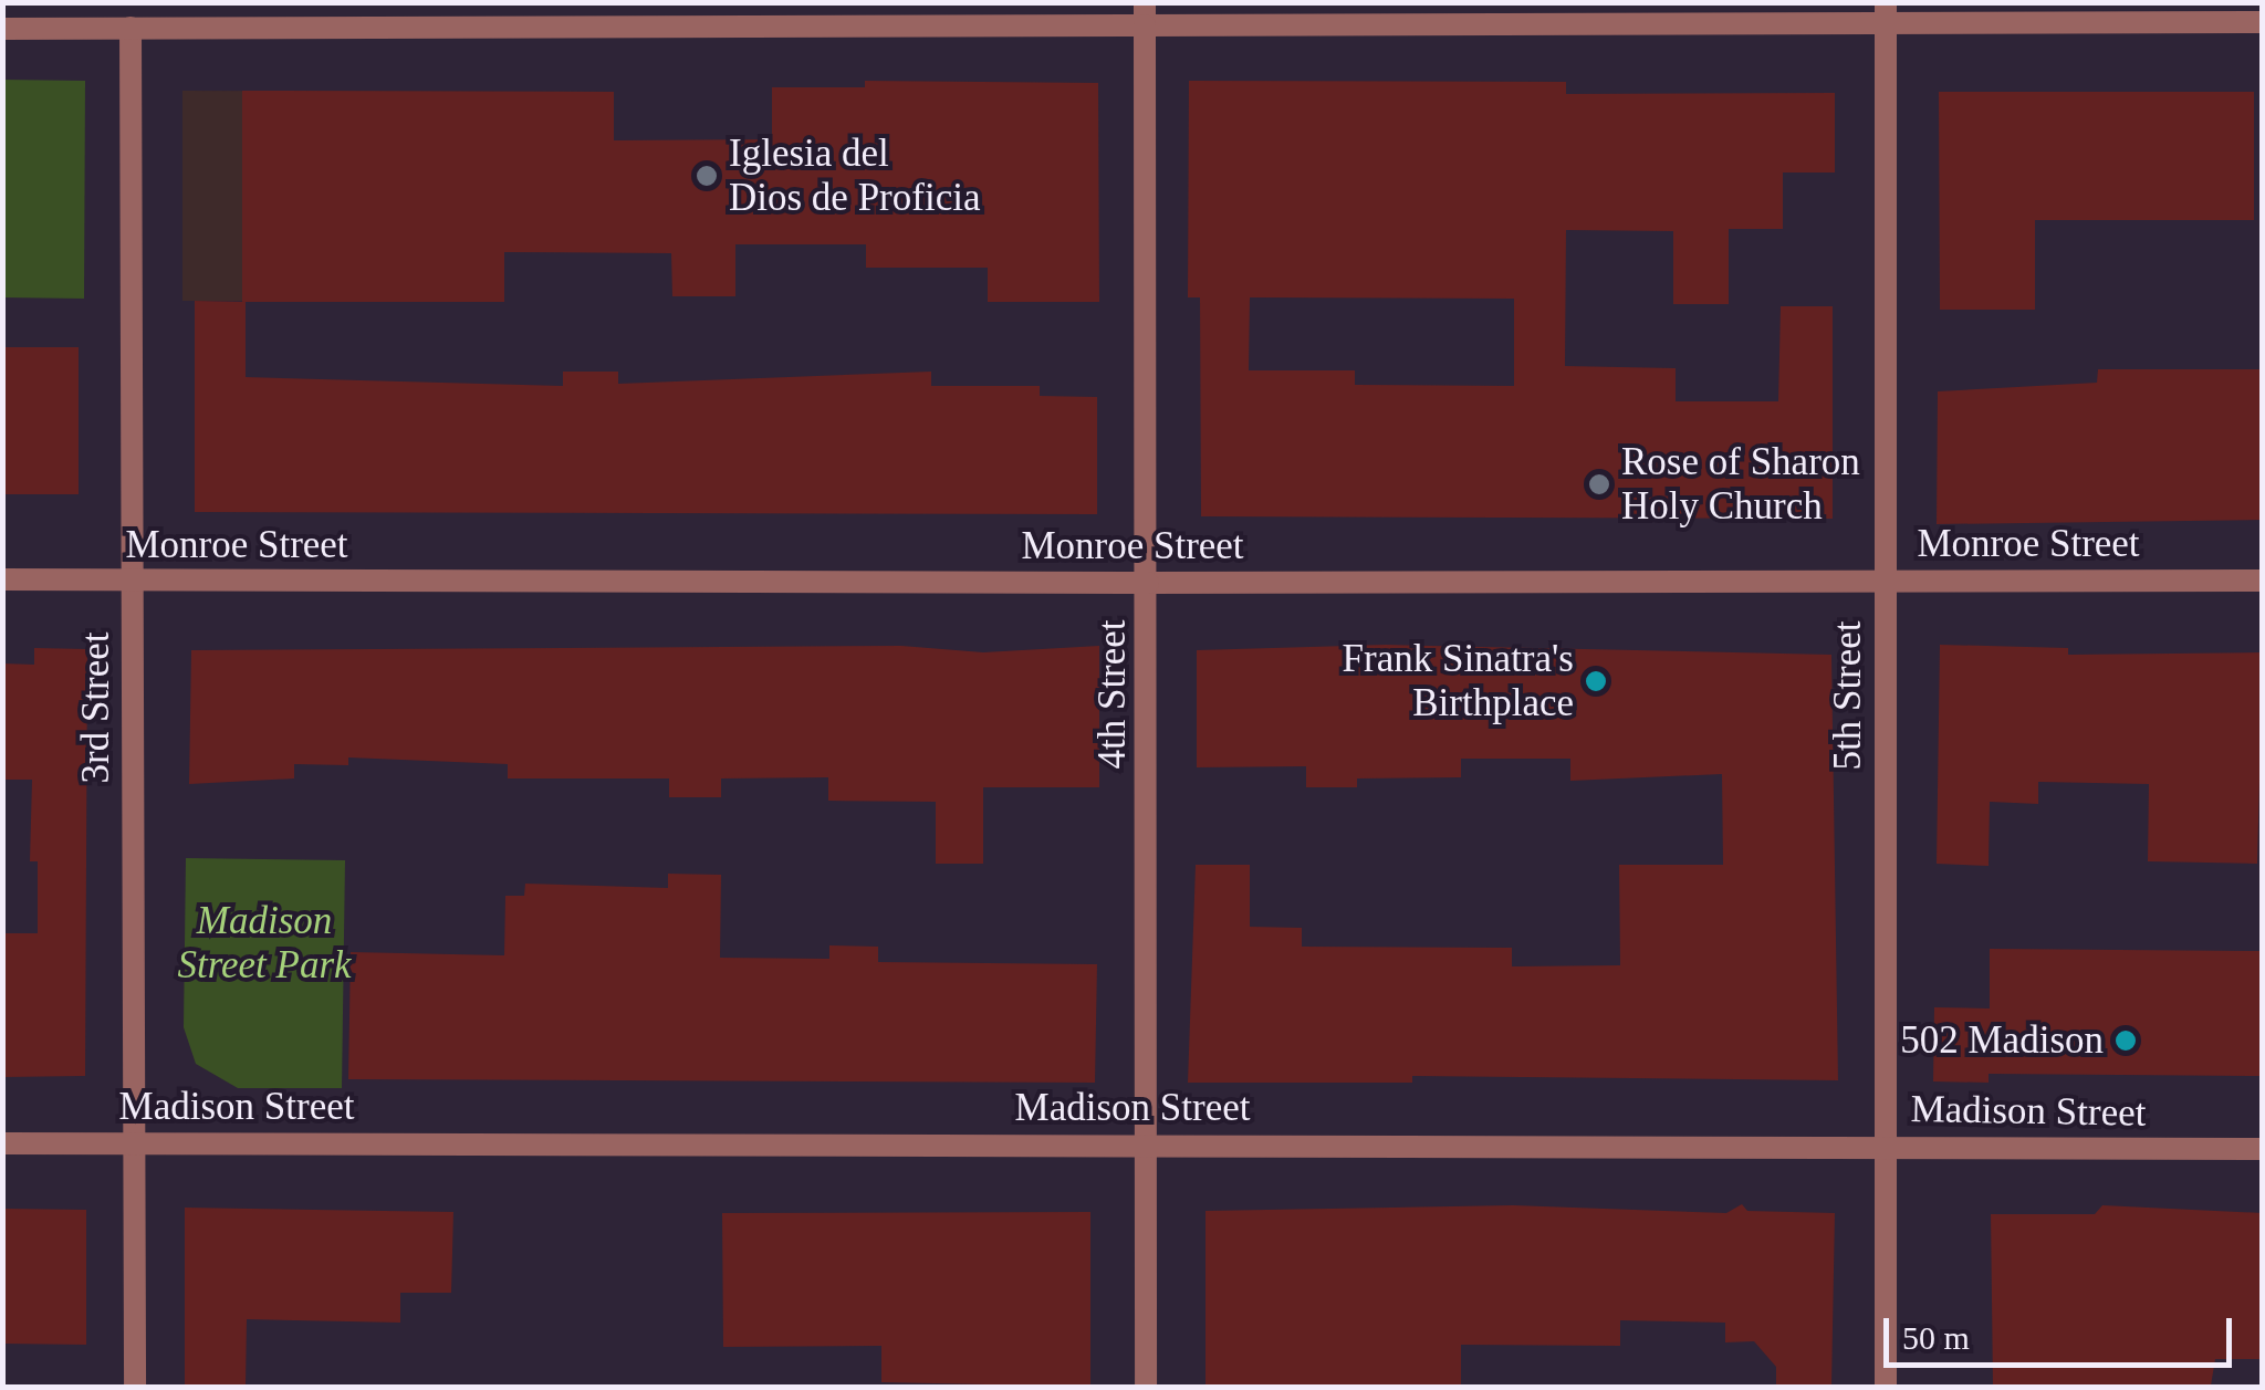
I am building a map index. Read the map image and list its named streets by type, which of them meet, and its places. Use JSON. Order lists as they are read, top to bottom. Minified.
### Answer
{"streets":{"street":["Monroe Street","4th Street","5th Street","3rd Street","Madison Street"]},"crossings":[["Monroe Street","4th Street"],["Monroe Street","5th Street"],["Monroe Street","3rd Street"],["4th Street","Madison Street"],["5th Street","Madison Street"],["3rd Street","Madison Street"]],"parks":["Madison Street Park"],"places":["Iglesia del Dios de Proficia","Rose of Sharon Holy Church","Frank Sinatra's Birthplace","502 Madison"],"scale_bar":"50 m"}
